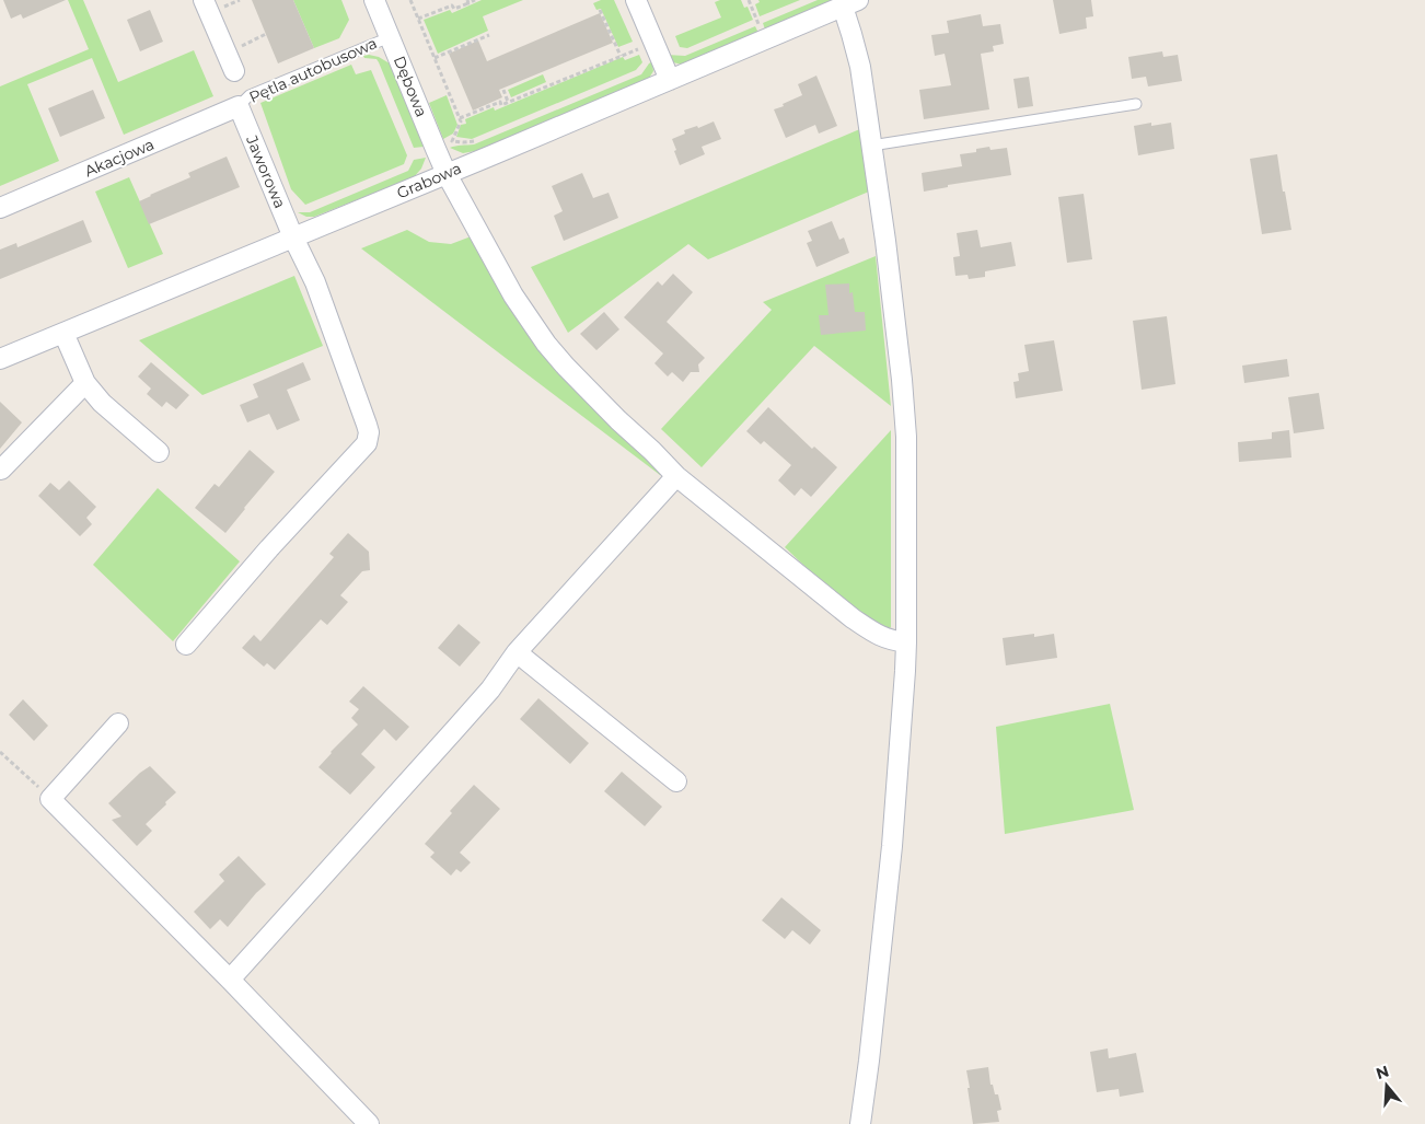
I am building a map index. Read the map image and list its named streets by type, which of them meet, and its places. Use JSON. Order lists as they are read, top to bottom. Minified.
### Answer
{"streets":{"street":["Dębowa","Akacjowa","Jaworowa","Grabowa"],"lane":["Pętla autobusowa"]},"crossings":[["Pętla autobusowa","Dębowa"],["Pętla autobusowa","Akacjowa"],["Pętla autobusowa","Jaworowa"],["Dębowa","Grabowa"],["Akacjowa","Jaworowa"],["Jaworowa","Grabowa"]],"north":"top"}
